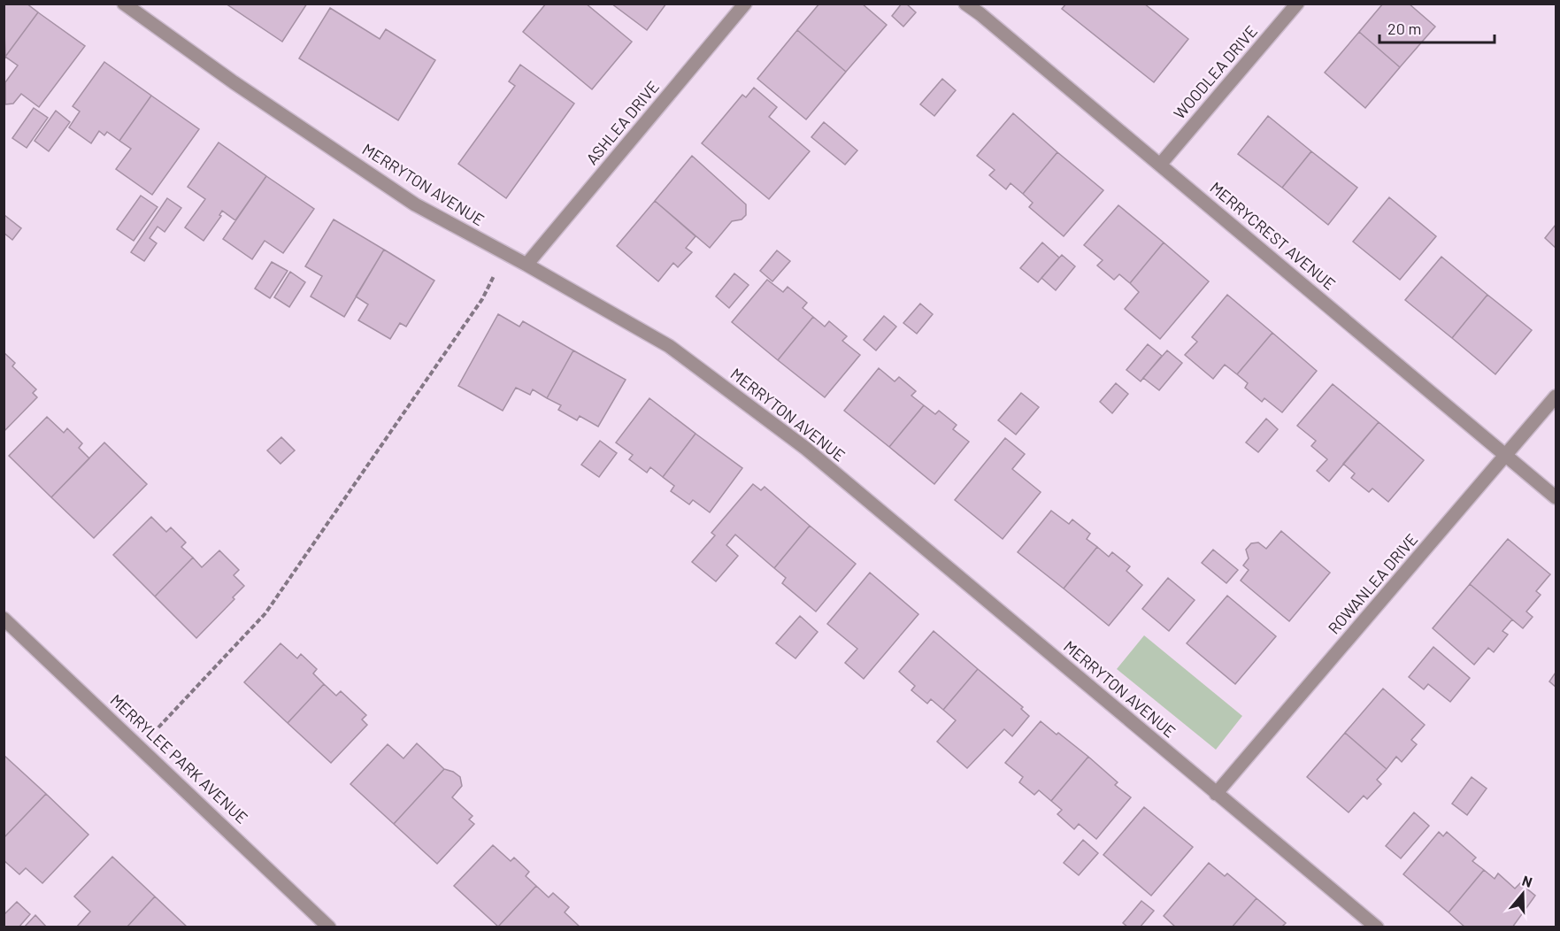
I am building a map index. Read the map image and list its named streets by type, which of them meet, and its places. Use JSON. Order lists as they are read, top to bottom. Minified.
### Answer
{"streets":{"street":["WOODLEA DRIVE","ASHLEA DRIVE","MERRYTON AVENUE","MERRYCREST AVENUE","ROWANLEA DRIVE","MERRYLEE PARK AVENUE"]},"crossings":[["WOODLEA DRIVE","MERRYCREST AVENUE"],["ASHLEA DRIVE","MERRYTON AVENUE"],["MERRYTON AVENUE","ROWANLEA DRIVE"],["MERRYCREST AVENUE","ROWANLEA DRIVE"]],"scale_bar":"20 m","north":"top"}
